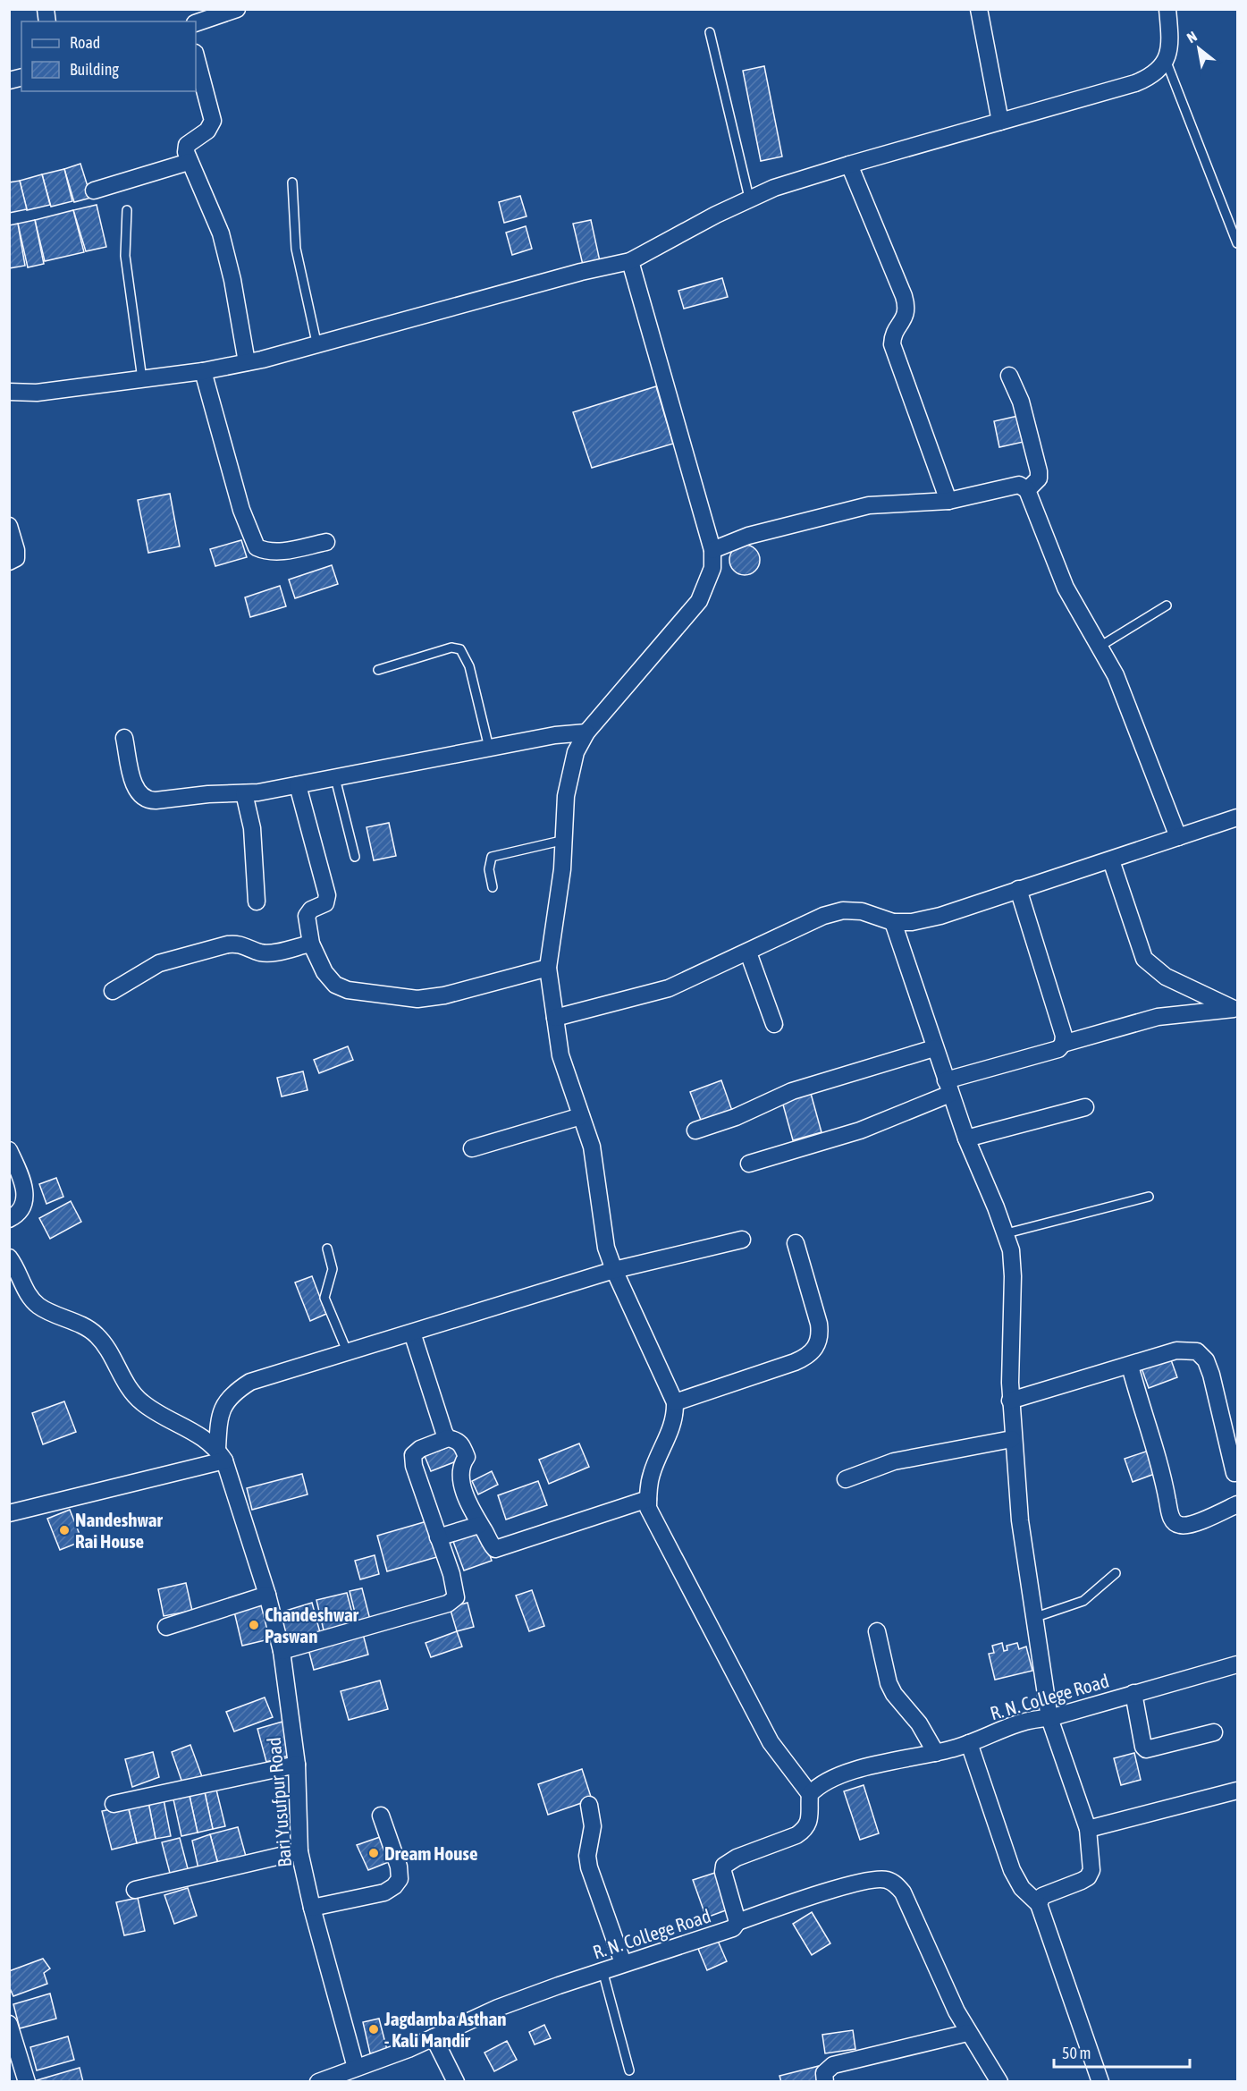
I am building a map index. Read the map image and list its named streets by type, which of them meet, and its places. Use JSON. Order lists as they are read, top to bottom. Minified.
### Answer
{"streets":{"street":["R. N. College Road","Bari Yusufpur Road"]},"crossings":[["R. N. College Road","Bari Yusufpur Road"]],"places":["Nandeshwar Rai House","Chandeshwar Paswan","Dream House","Jagdamba Asthan - Kali Mandir"],"legend":["Road","Building"],"scale_bar":"50 m","north":"top left"}
